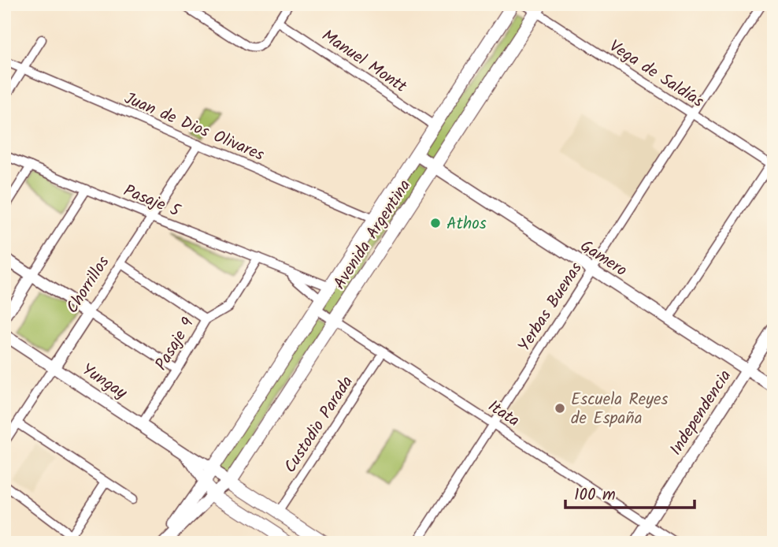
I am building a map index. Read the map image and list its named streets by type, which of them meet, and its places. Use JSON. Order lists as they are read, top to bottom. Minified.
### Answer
{"streets":{"main road":["Avenida Argentina"],"street":["Manuel Montt","Vega de Saldías","Juan de Dios Olivares","Pasaje 5","Gamero","Chorrillos","Yerbas Buenas","Pasaje 9","Yungay","Independencia","Itata","Custodio Parada"]},"crossings":[["Manuel Montt","Avenida Argentina"],["Vega de Saldías","Avenida Argentina"],["Vega de Saldías","Yerbas Buenas"],["Juan de Dios Olivares","Avenida Argentina"],["Juan de Dios Olivares","Chorrillos"],["Pasaje 5","Avenida Argentina"],["Pasaje 5","Chorrillos"],["Pasaje 5","Pasaje 9"],["Pasaje 5","Itata"],["Avenida Argentina","Gamero"],["Avenida Argentina","Yungay"],["Avenida Argentina","Itata"],["Gamero","Yerbas Buenas"],["Gamero","Independencia"],["Chorrillos","Yungay"],["Yerbas Buenas","Itata"],["Pasaje 9","Yungay"],["Independencia","Itata"],["Itata","Custodio Parada"]],"places":["Athos","Escuela Reyes de España"],"scale_bar":"100 m"}
